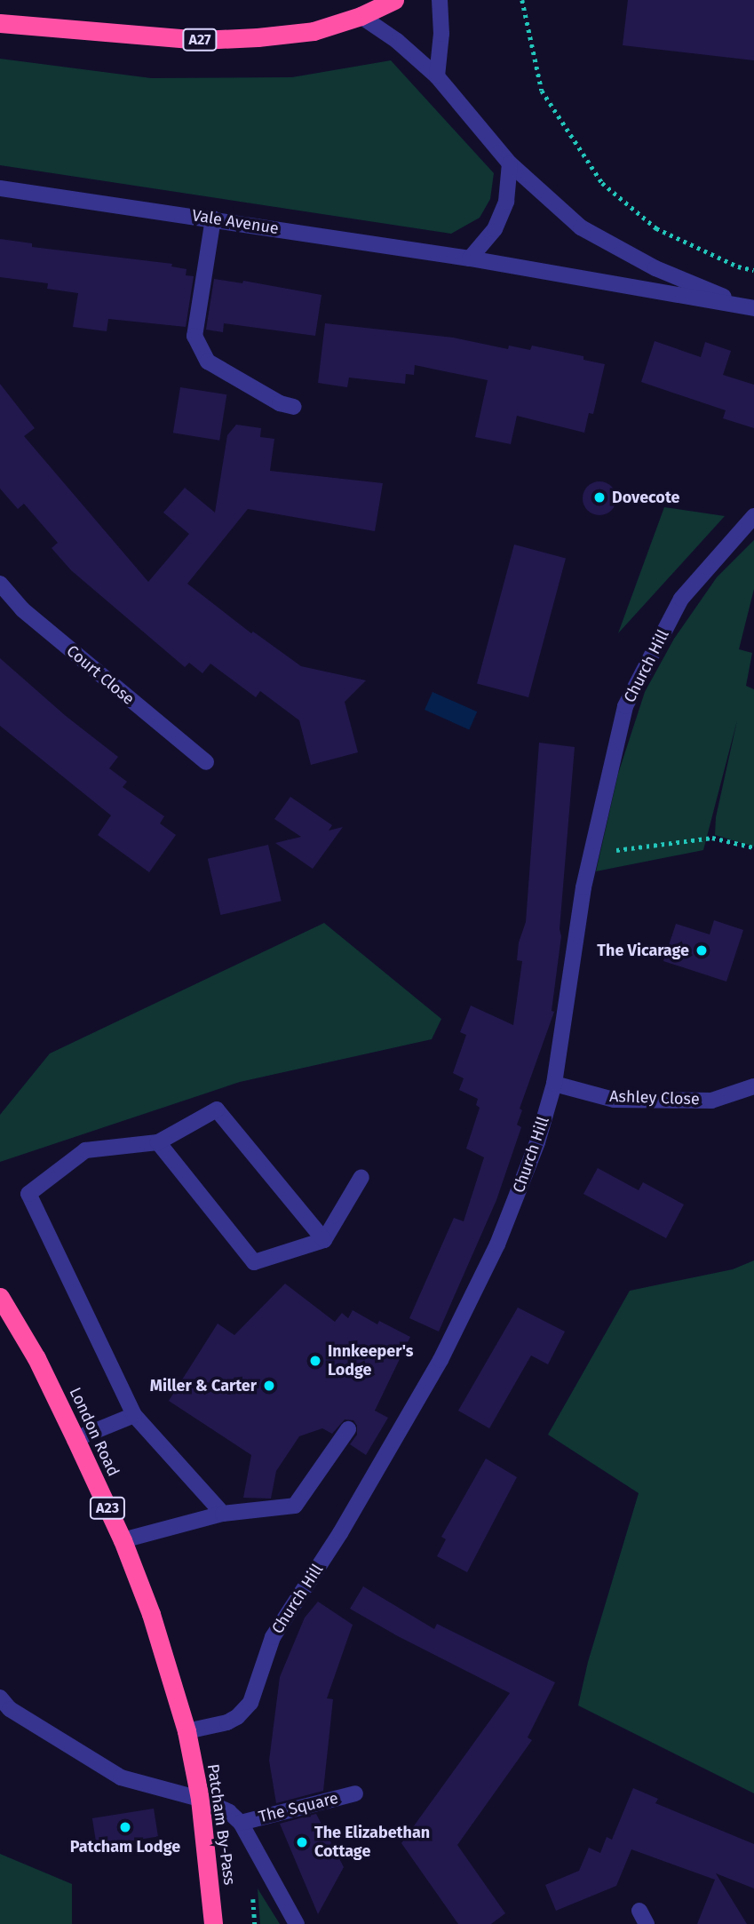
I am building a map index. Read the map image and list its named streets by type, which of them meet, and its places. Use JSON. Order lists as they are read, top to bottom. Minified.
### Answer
{"streets":{"highway":["A27","London Road","A23","Patcham By-Pass"],"street":["Vale Avenue","Church Hill","Court Close","Ashley Close","The Square"]},"crossings":[["A27","Vale Avenue"],["Church Hill","Ashley Close"],["Church Hill","London Road"],["Church Hill","Patcham By-Pass"],["London Road","Patcham By-Pass"]],"places":["Dovecote","The Vicarage","Innkeeper's Lodge","Miller & Carter","Patcham Lodge","The Elizabethan Cottage"]}
